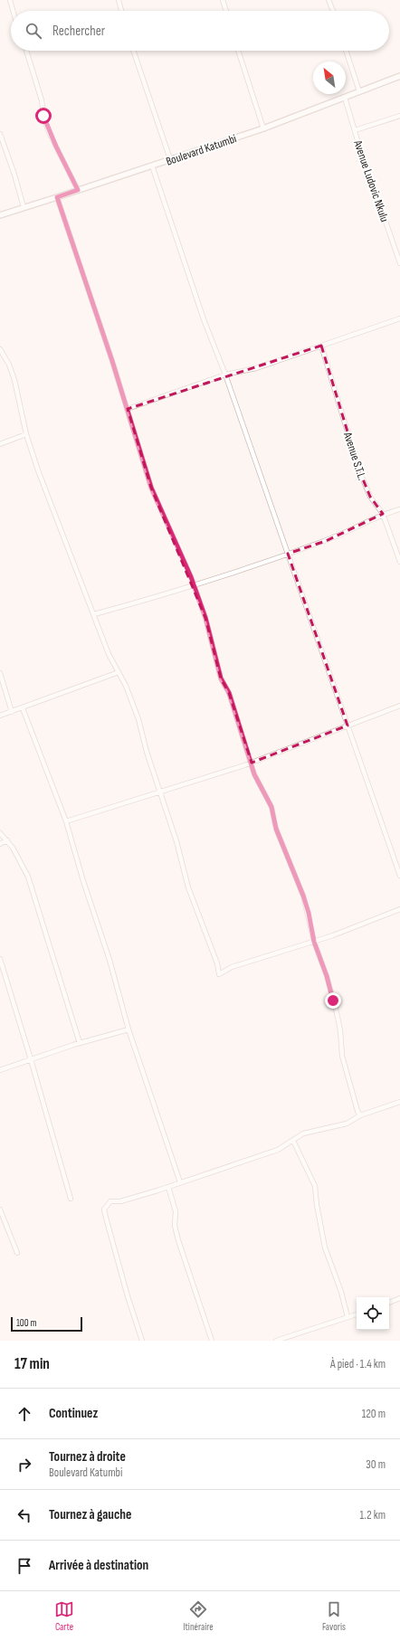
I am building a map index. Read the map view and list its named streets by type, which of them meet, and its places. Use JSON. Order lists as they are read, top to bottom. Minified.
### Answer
{"streets":{"street":["Boulevard Katumbi","Avenue Ludovic Nkulu","Avenue S.T.L."]},"crossings":[["Boulevard Katumbi","Avenue Ludovic Nkulu"]],"scale_bar":"100 m","north":"top left","page":{"search":"Rechercher","scale":"100 m","heading":["17 min","À pied · 1.4 km"],"list":[["Continuez","120 m"],["Tournez à droite","Boulevard Katumbi","30 m"],["Tournez à gauche","1.2 km"],"Arrivée à destination"],"nav":["Carte","Itinéraire","Favoris"]}}
